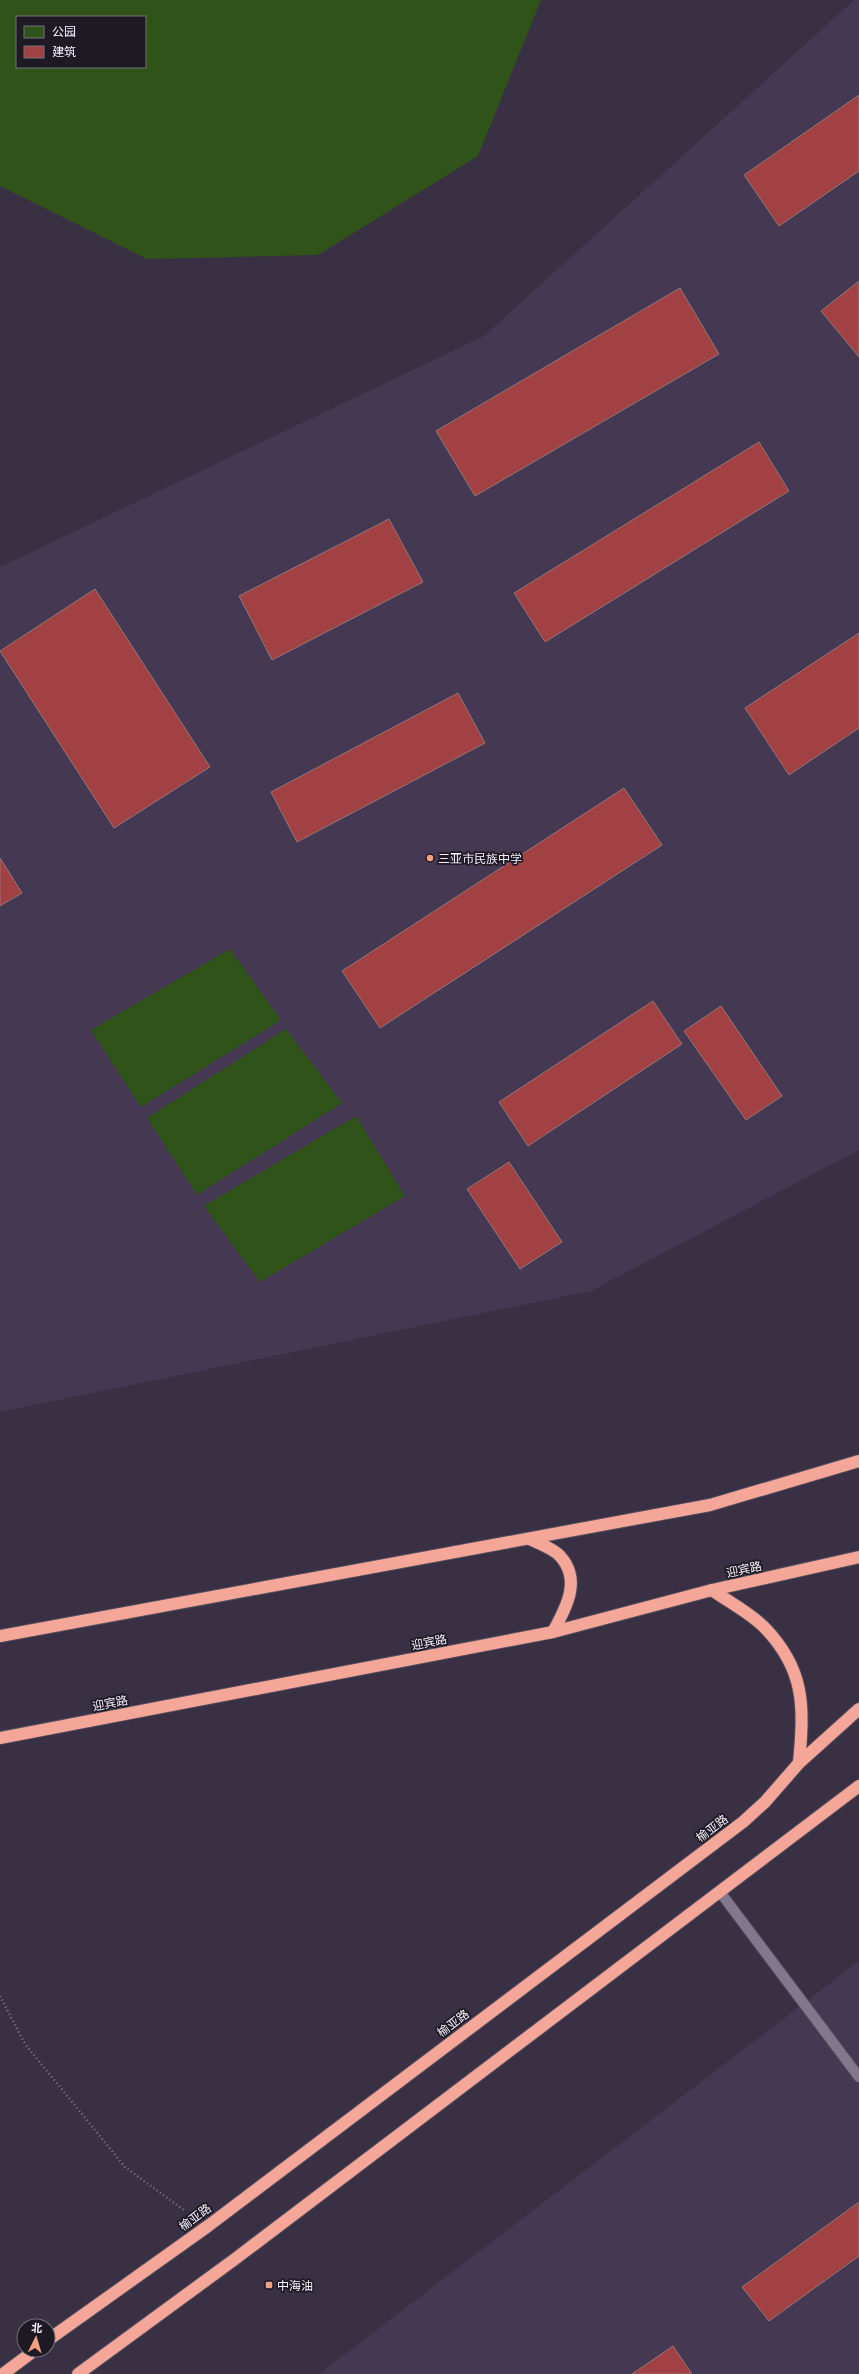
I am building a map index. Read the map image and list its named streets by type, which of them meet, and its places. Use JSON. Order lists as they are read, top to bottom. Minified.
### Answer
{"streets":{"highway":["迎宾路","榆亚路"]},"places":{"other":["三亚市民族中学"],"transit":["中海油"]},"legend":["公园","建筑"],"north":"top"}
